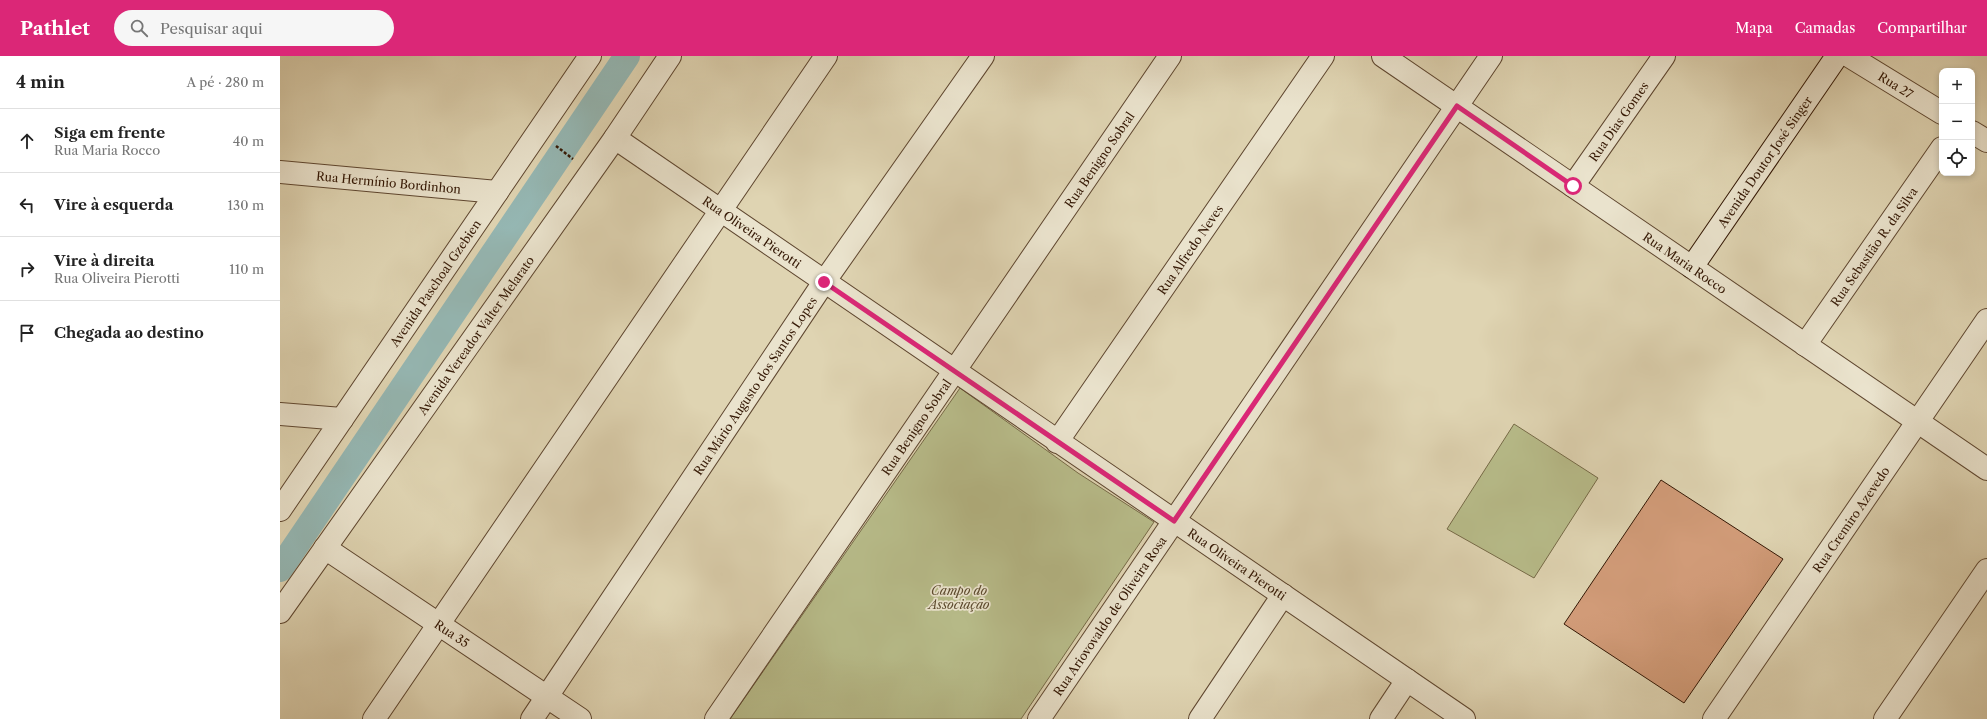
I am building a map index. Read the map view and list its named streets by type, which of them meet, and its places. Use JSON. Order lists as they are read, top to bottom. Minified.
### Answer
{"streets":{"street":["Rua 27","Rua Dias Gomes","Rua Benigno Sobral","Avenida Doutor José Singer","Rua Hermínio Bordinhon","Rua Oliveira Pierotti","Rua Sebastião R. da Silva","Rua Alfredo Neves","Rua Maria Rocco","Avenida Paschoal Gzebien","Avenida Vereador Valter Melarato","Rua Mário Augusto dos Santos Lopes","Rua Cremiro Azevedo","Rua Ariovovaldo de Oliveira Rosa","Rua 35"]},"crossings":[["Rua Dias Gomes","Rua Maria Rocco"],["Rua Benigno Sobral","Rua Oliveira Pierotti"],["Avenida Doutor José Singer","Rua Maria Rocco"],["Rua Hermínio Bordinhon","Avenida Paschoal Gzebien"],["Rua Oliveira Pierotti","Rua Alfredo Neves"],["Rua Oliveira Pierotti","Avenida Vereador Valter Melarato"],["Rua Oliveira Pierotti","Rua Mário Augusto dos Santos Lopes"],["Rua Oliveira Pierotti","Rua Ariovovaldo de Oliveira Rosa"],["Rua Sebastião R. da Silva","Rua Maria Rocco"],["Rua Maria Rocco","Rua Cremiro Azevedo"],["Rua Maria Rocco","Rua Ariovovaldo de Oliveira Rosa"],["Avenida Vereador Valter Melarato","Rua 35"],["Rua Mário Augusto dos Santos Lopes","Rua 35"]],"parks":["Campo do Associação"],"page":{"header":"Pathlet","search":"Pesquisar aqui","nav":["Mapa","Camadas","Compartilhar"],"heading":["4 min","A pé · 280 m"],"map_buttons":["+","−"],"list":[["Siga em frente","Rua Maria Rocco","40 m"],["Vire à esquerda","130 m"],["Vire à direita","Rua Oliveira Pierotti","110 m"],"Chegada ao destino"]}}
